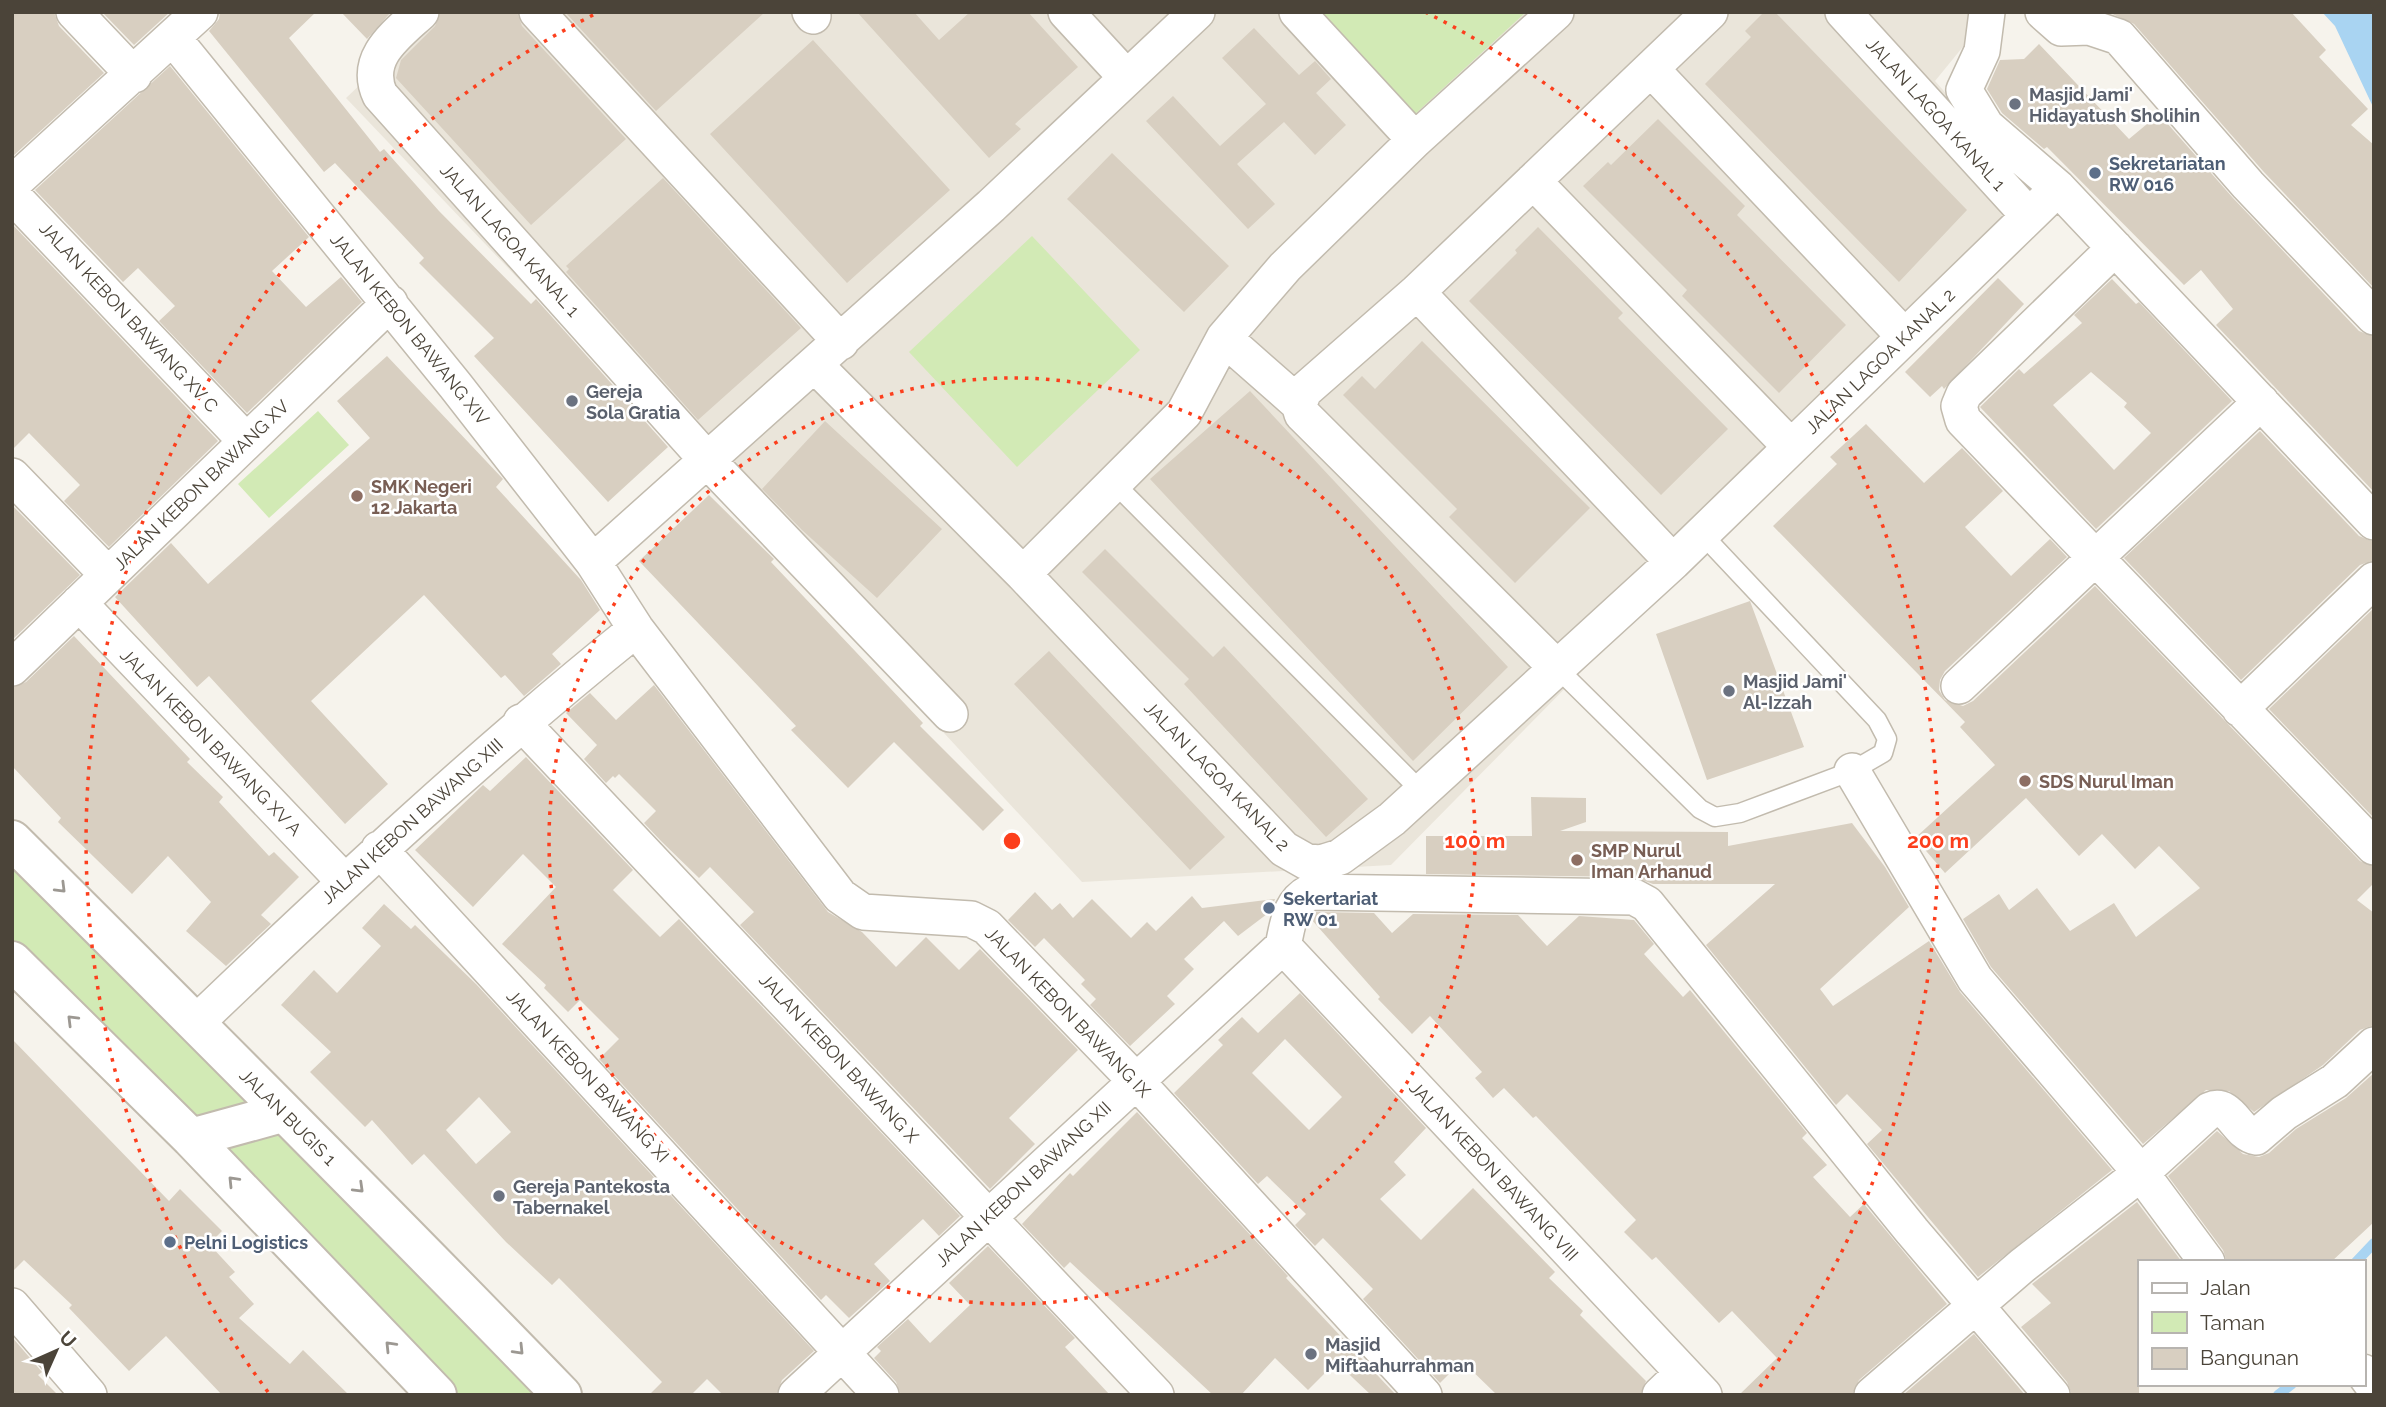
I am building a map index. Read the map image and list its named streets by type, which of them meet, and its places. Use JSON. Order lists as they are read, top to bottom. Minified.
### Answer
{"streets":{"street":["JALAN LAGOA KANAL 1","JALAN KEBON BAWANG XV C","JALAN KEBON BAWANG XIV","JALAN LAGOA KANAL 2","JALAN KEBON BAWANG XV","JALAN KEBON BAWANG XV A","JALAN KEBON BAWANG XIII","JALAN KEBON BAWANG IX","JALAN KEBON BAWANG X","JALAN KEBON BAWANG XI","JALAN BUGIS 1","JALAN KEBON BAWANG VIII","JALAN KEBON BAWANG XII"]},"crossings":[["JALAN LAGOA KANAL 1","JALAN LAGOA KANAL 2"],["JALAN KEBON BAWANG XV C","JALAN KEBON BAWANG XV"],["JALAN KEBON BAWANG XIV","JALAN KEBON BAWANG XV"],["JALAN KEBON BAWANG XIV","JALAN KEBON BAWANG XIII"],["JALAN KEBON BAWANG XIV","JALAN KEBON BAWANG IX"],["JALAN KEBON BAWANG XV","JALAN KEBON BAWANG XV A"],["JALAN KEBON BAWANG XV A","JALAN KEBON BAWANG XIII"],["JALAN KEBON BAWANG XIII","JALAN KEBON BAWANG IX"],["JALAN KEBON BAWANG XIII","JALAN KEBON BAWANG X"],["JALAN KEBON BAWANG XIII","JALAN KEBON BAWANG XI"],["JALAN KEBON BAWANG XIII","JALAN BUGIS 1"],["JALAN KEBON BAWANG IX","JALAN KEBON BAWANG XII"],["JALAN KEBON BAWANG X","JALAN KEBON BAWANG XII"],["JALAN KEBON BAWANG XI","JALAN KEBON BAWANG XII"],["JALAN KEBON BAWANG VIII","JALAN KEBON BAWANG XII"]],"places":["Masjid Jami' Hidayatush Sholihin","Sekretariatan RW 016","Gereja Sola Gratia","SMK Negeri 12 Jakarta","Masjid Jami' Al-Izzah","SDS Nurul Iman","SMP Nurul Iman Arhanud","Sekertariat RW 01","Gereja Pantekosta Tabernakel","Pelni Logistics","Masjid Miftaahurrahman"],"legend":["Jalan","Taman","Bangunan"],"north":"top right","rings":["100 m","200 m"]}
